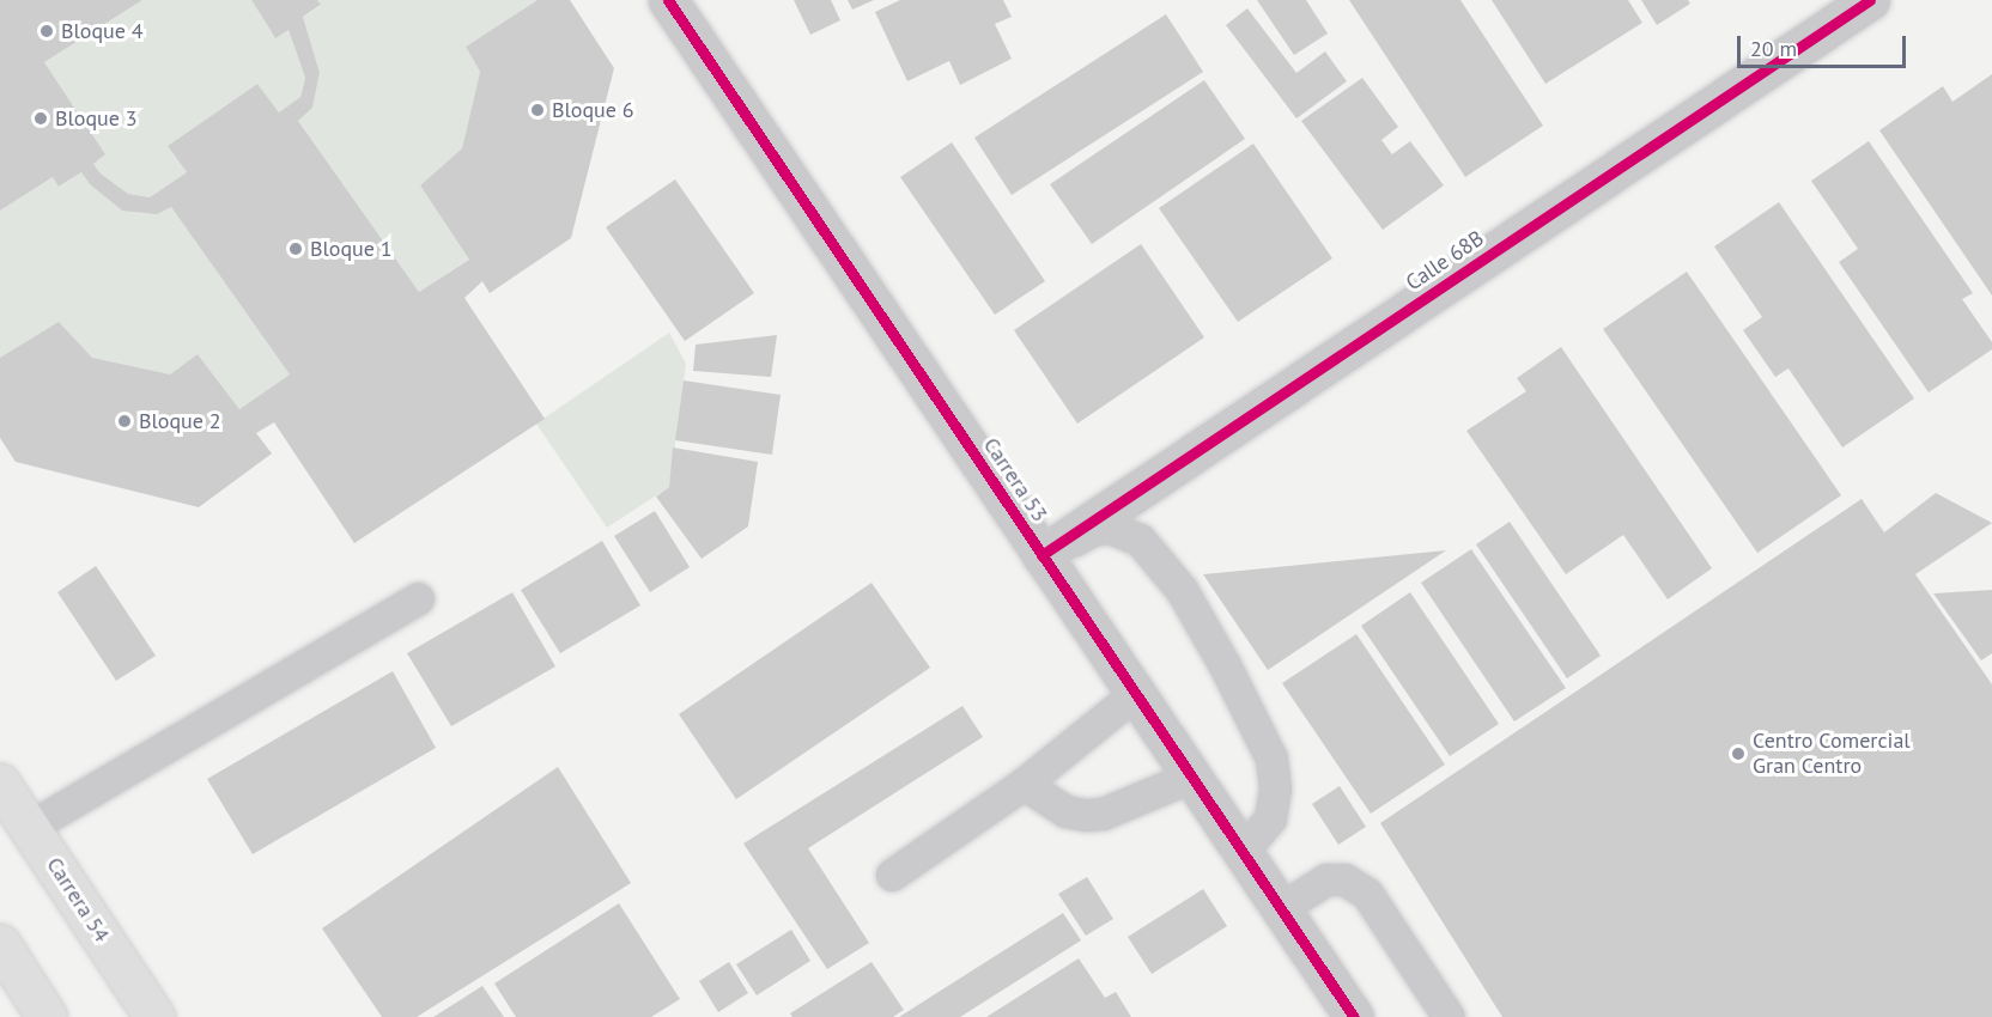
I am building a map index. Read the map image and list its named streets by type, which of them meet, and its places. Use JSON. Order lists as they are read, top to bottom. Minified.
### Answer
{"streets":{"main road":["Carrera 54"],"street":["Calle 68B","Carrera 53"]},"crossings":[["Calle 68B","Carrera 53"]],"places":["Bloque 4","Bloque 6","Bloque 3","Bloque 1","Bloque 2","Centro Comercial Gran Centro"],"scale_bar":"20 m"}
